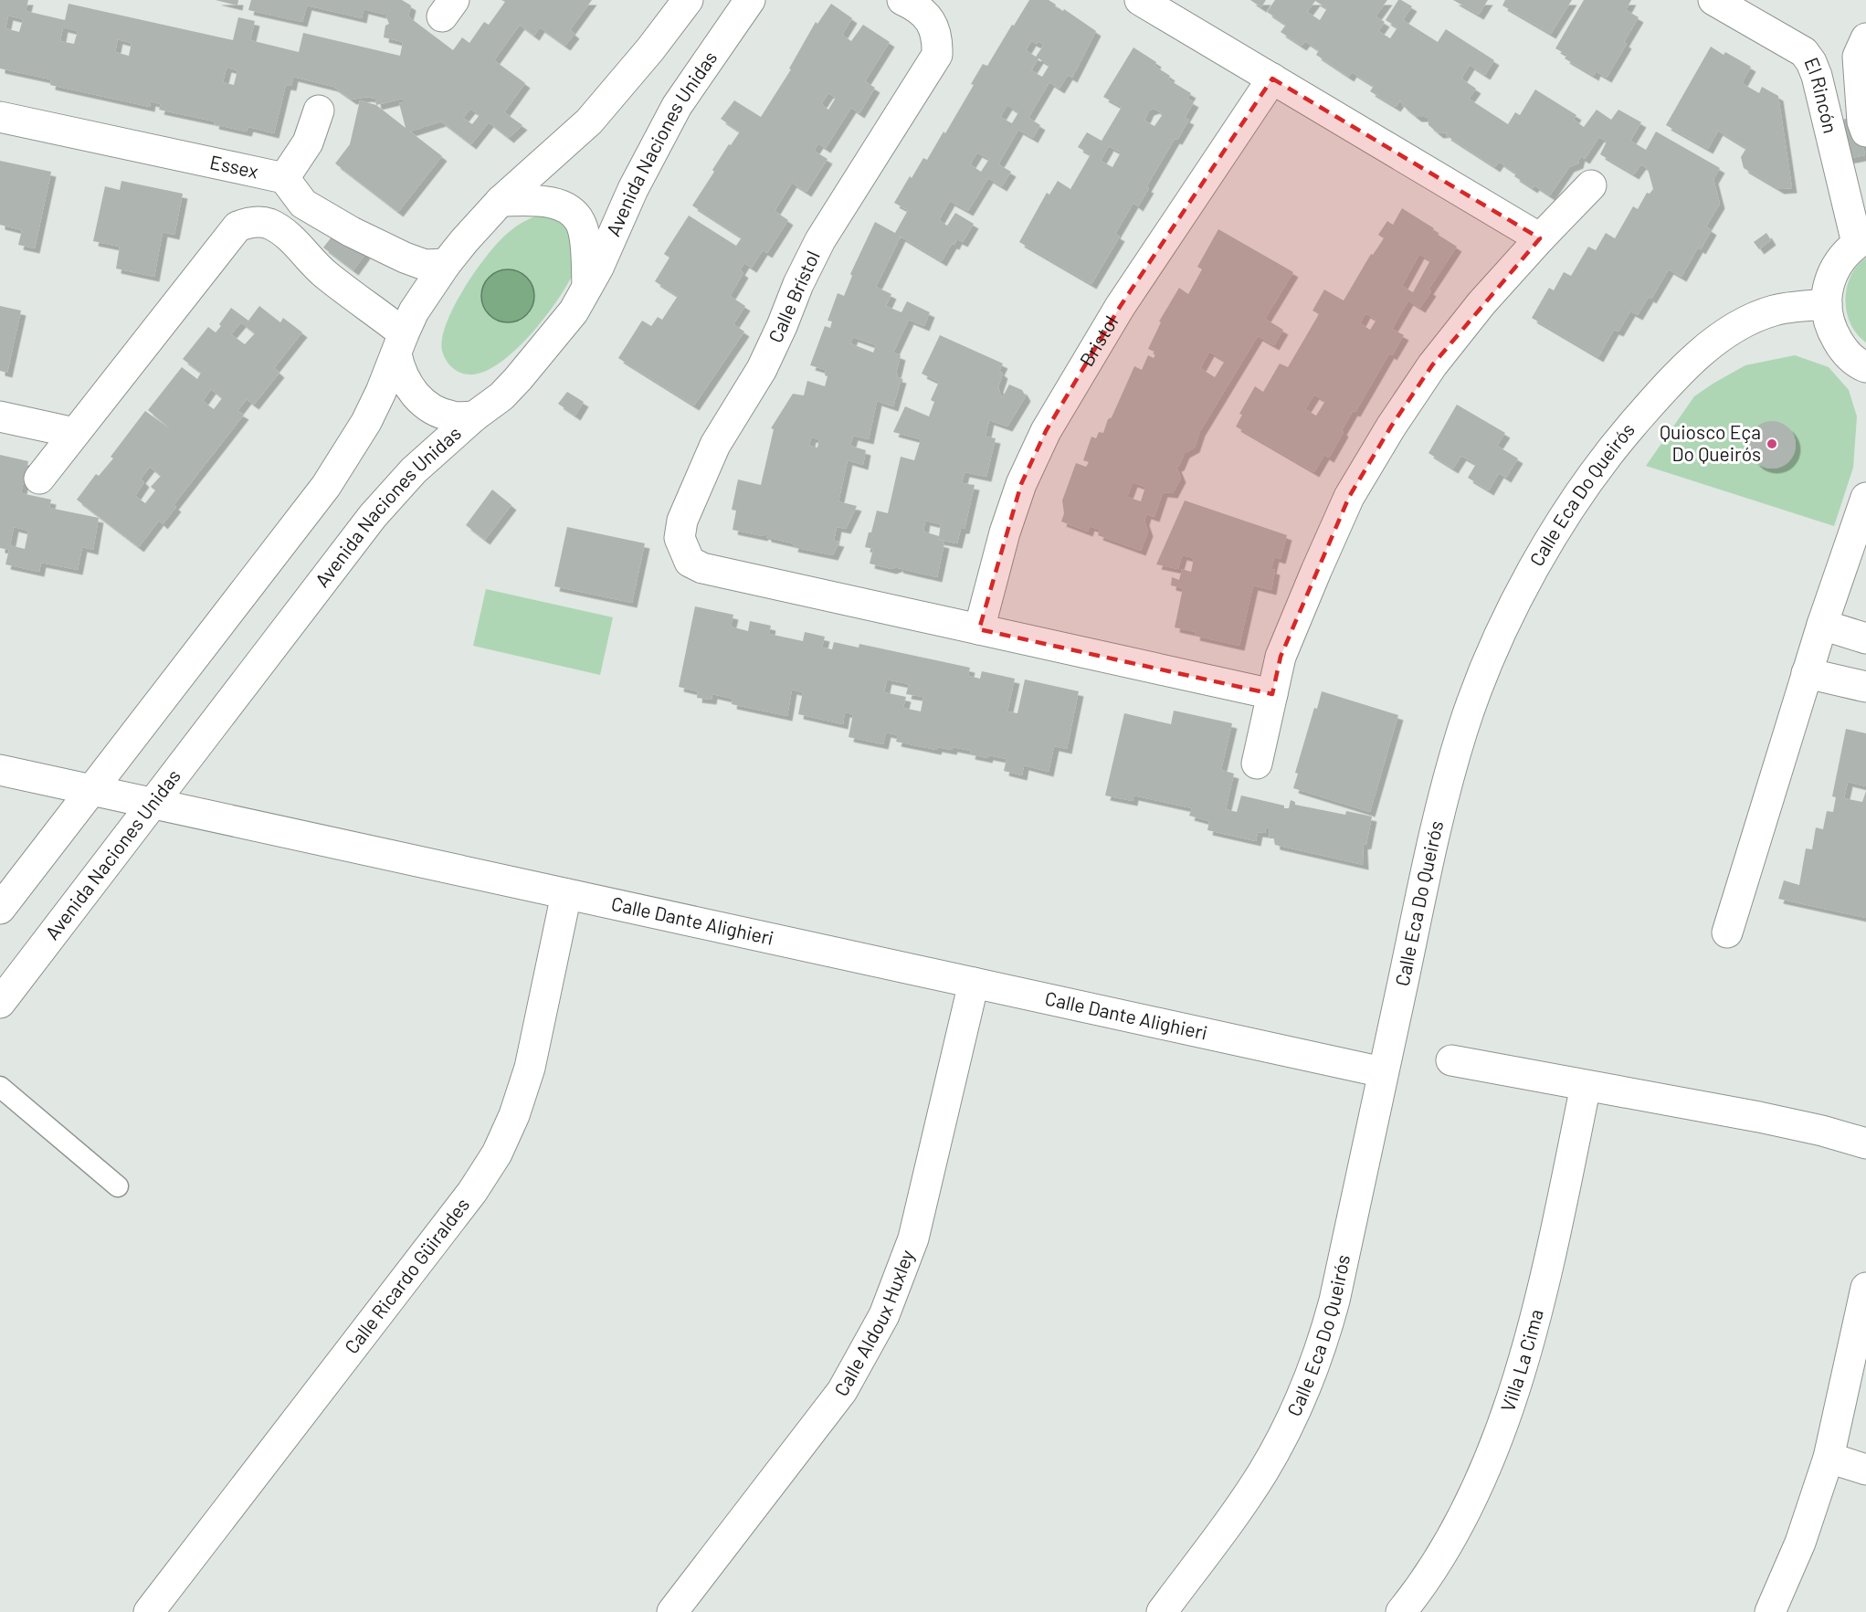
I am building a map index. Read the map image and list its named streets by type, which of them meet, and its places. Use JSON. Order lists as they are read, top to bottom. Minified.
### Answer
{"streets":{"street":["El Rincón","Avenida Naciones Unidas","Essex","Calle Brístol","Bristol","Calle Eca Do Queirós","Calle Dante Alighieri","Calle Ricardo Güiraldes","Calle Aldoux Huxley","Villa La Cima"]},"crossings":[["Avenida Naciones Unidas","Calle Dante Alighieri"],["Calle Brístol","Bristol"],["Calle Eca Do Queirós","Calle Dante Alighieri"],["Calle Dante Alighieri","Calle Ricardo Güiraldes"],["Calle Dante Alighieri","Calle Aldoux Huxley"]],"places":["Quiosco Eça Do Queirós"]}
